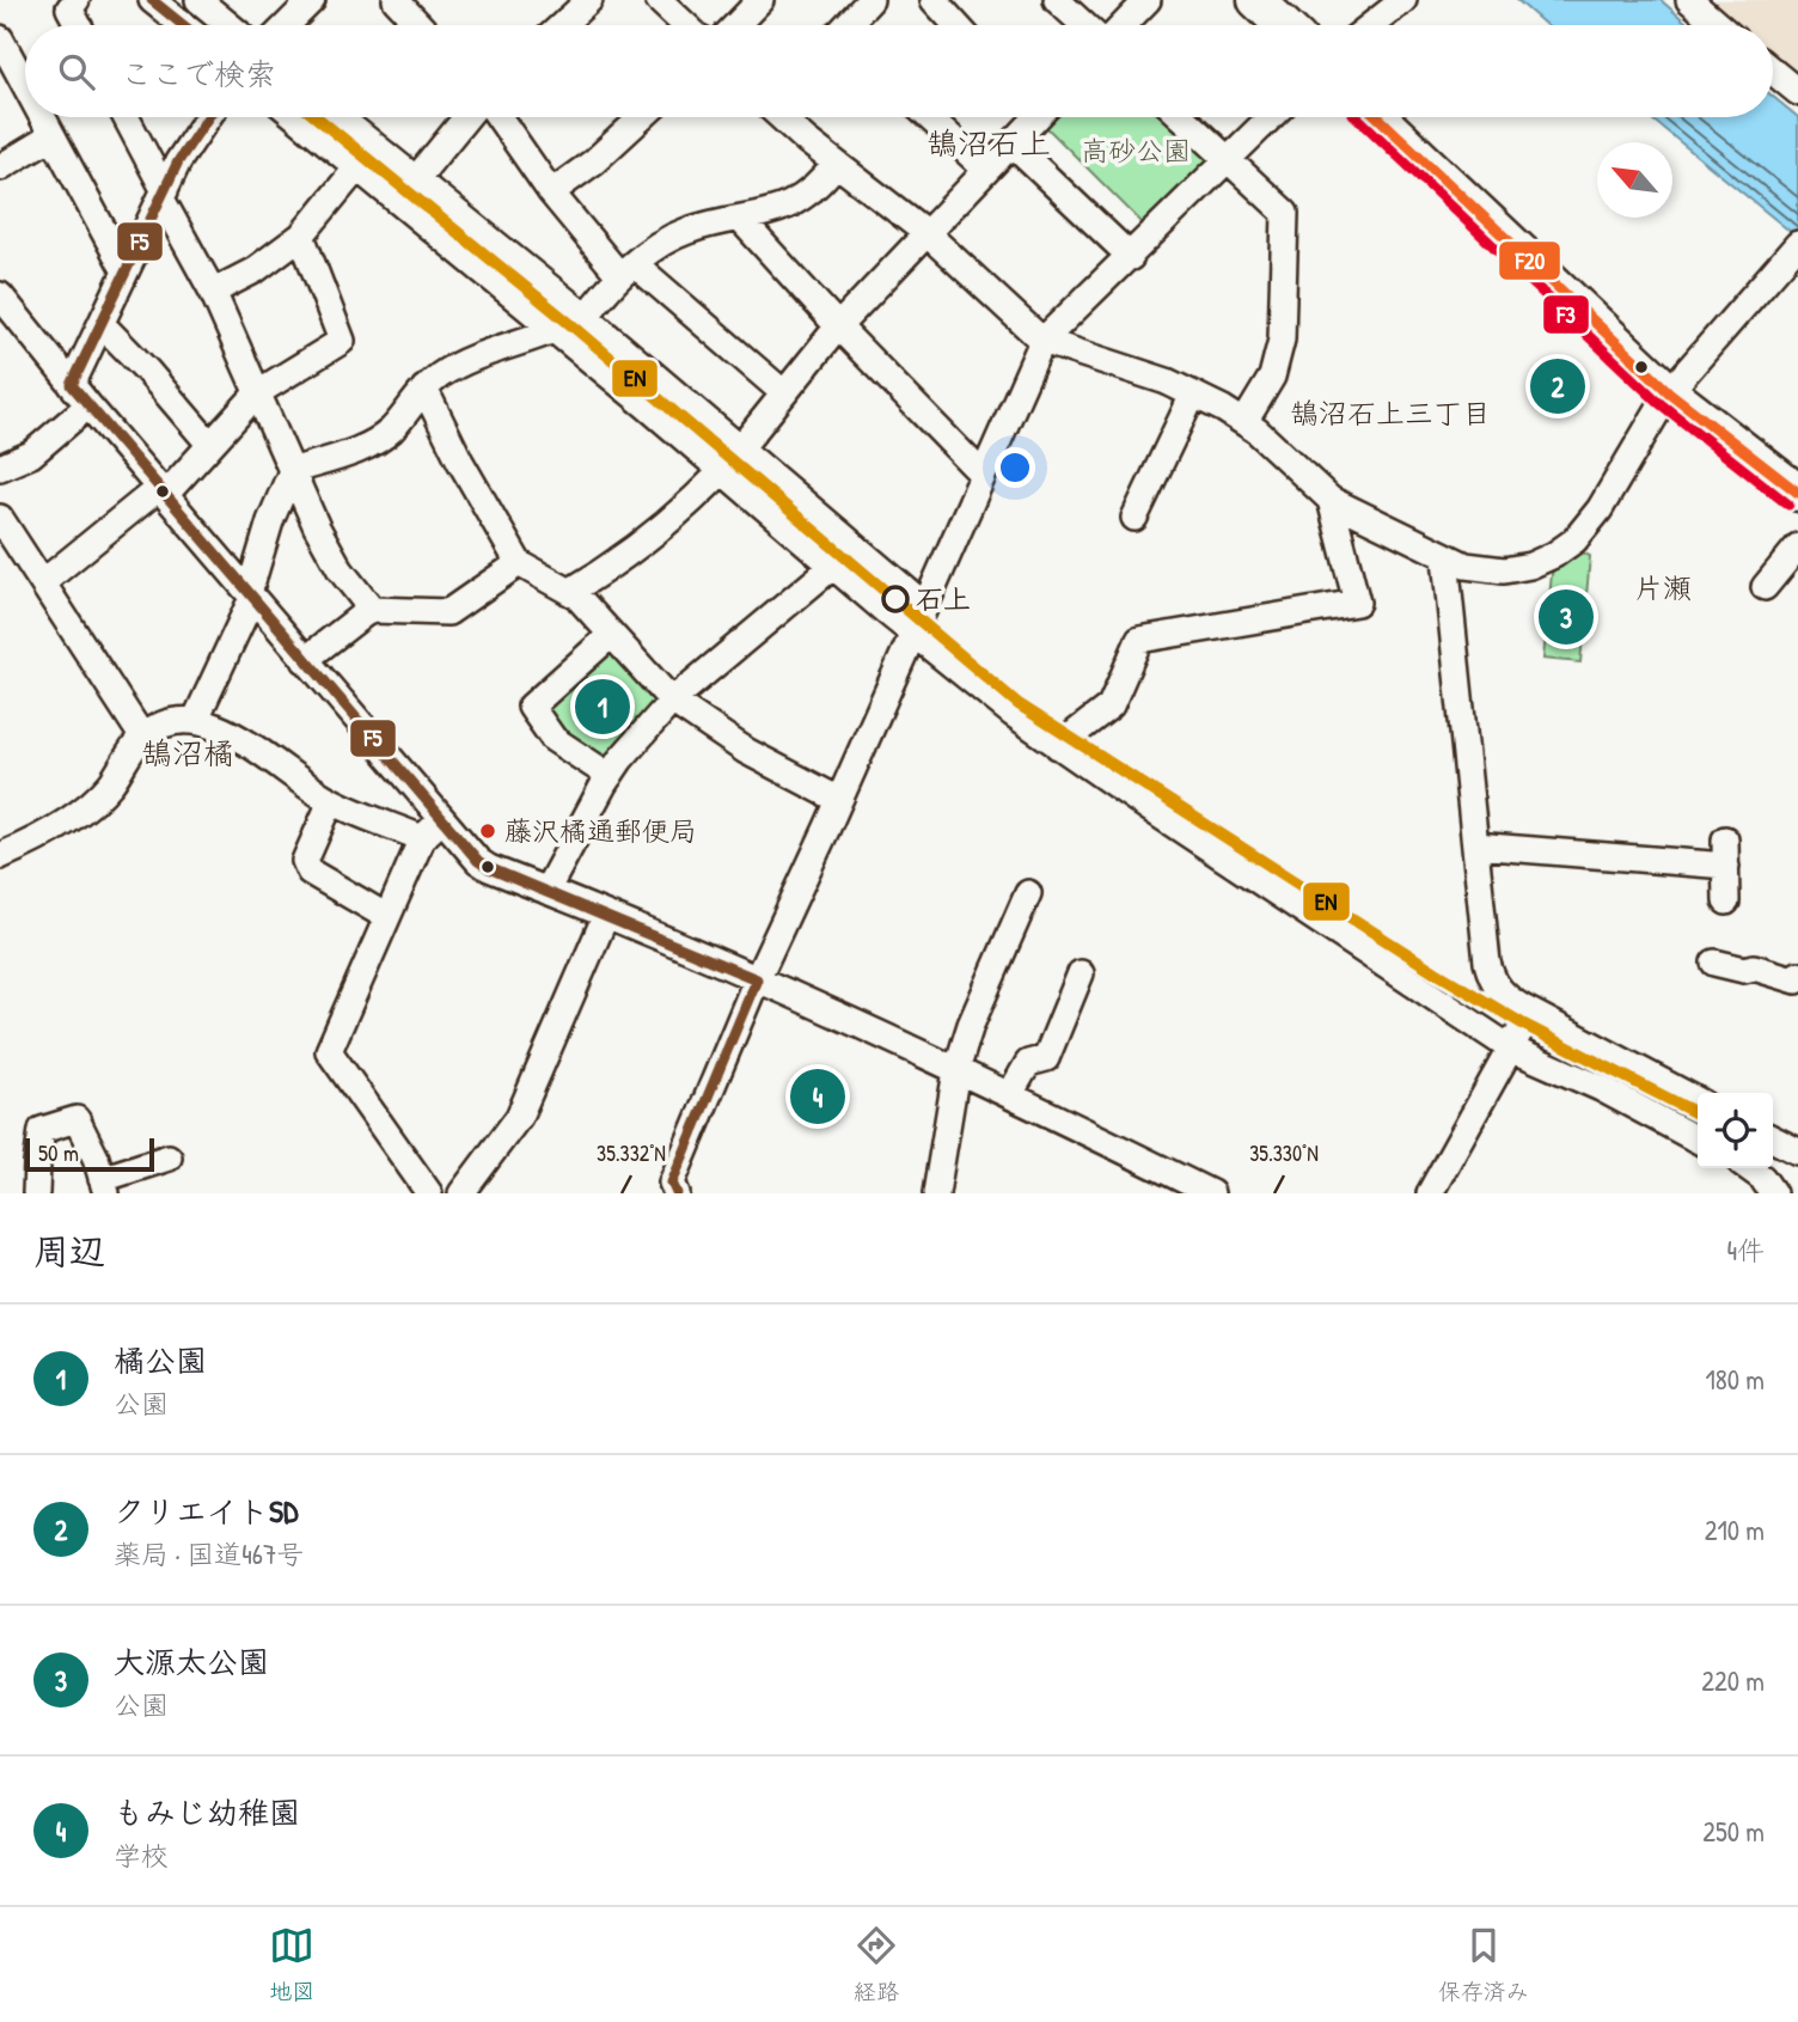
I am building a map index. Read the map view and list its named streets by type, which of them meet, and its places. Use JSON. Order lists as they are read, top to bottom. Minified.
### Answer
{"districts":["鵠沼石上","鵠沼石上三丁目","片瀬","鵠沼橘"],"parks":["高砂公園"],"places":["石上","藤沢橘通郵便局"],"lines":["transit line F5","transit line EN","transit line F3","transit line F20"],"scale_bar":"50 m","north":"top left","page":{"search":"ここで検索","pins":["2","3","1","4"],"scale":"50 m","heading":["周辺","4件"],"list":[{"mark":"1","name":"橘公園","note":"公園","value":"180 m"},{"mark":"2","name":"クリエイトSD","note":"薬局 · 国道467号","value":"210 m"},{"mark":"3","name":"大源太公園","note":"公園","value":"220 m"},{"mark":"4","name":"もみじ幼稚園","note":"学校","value":"250 m"}],"nav":["地図","経路","保存済み"]},"coordinates":["35.332°N","35.330°N"]}
